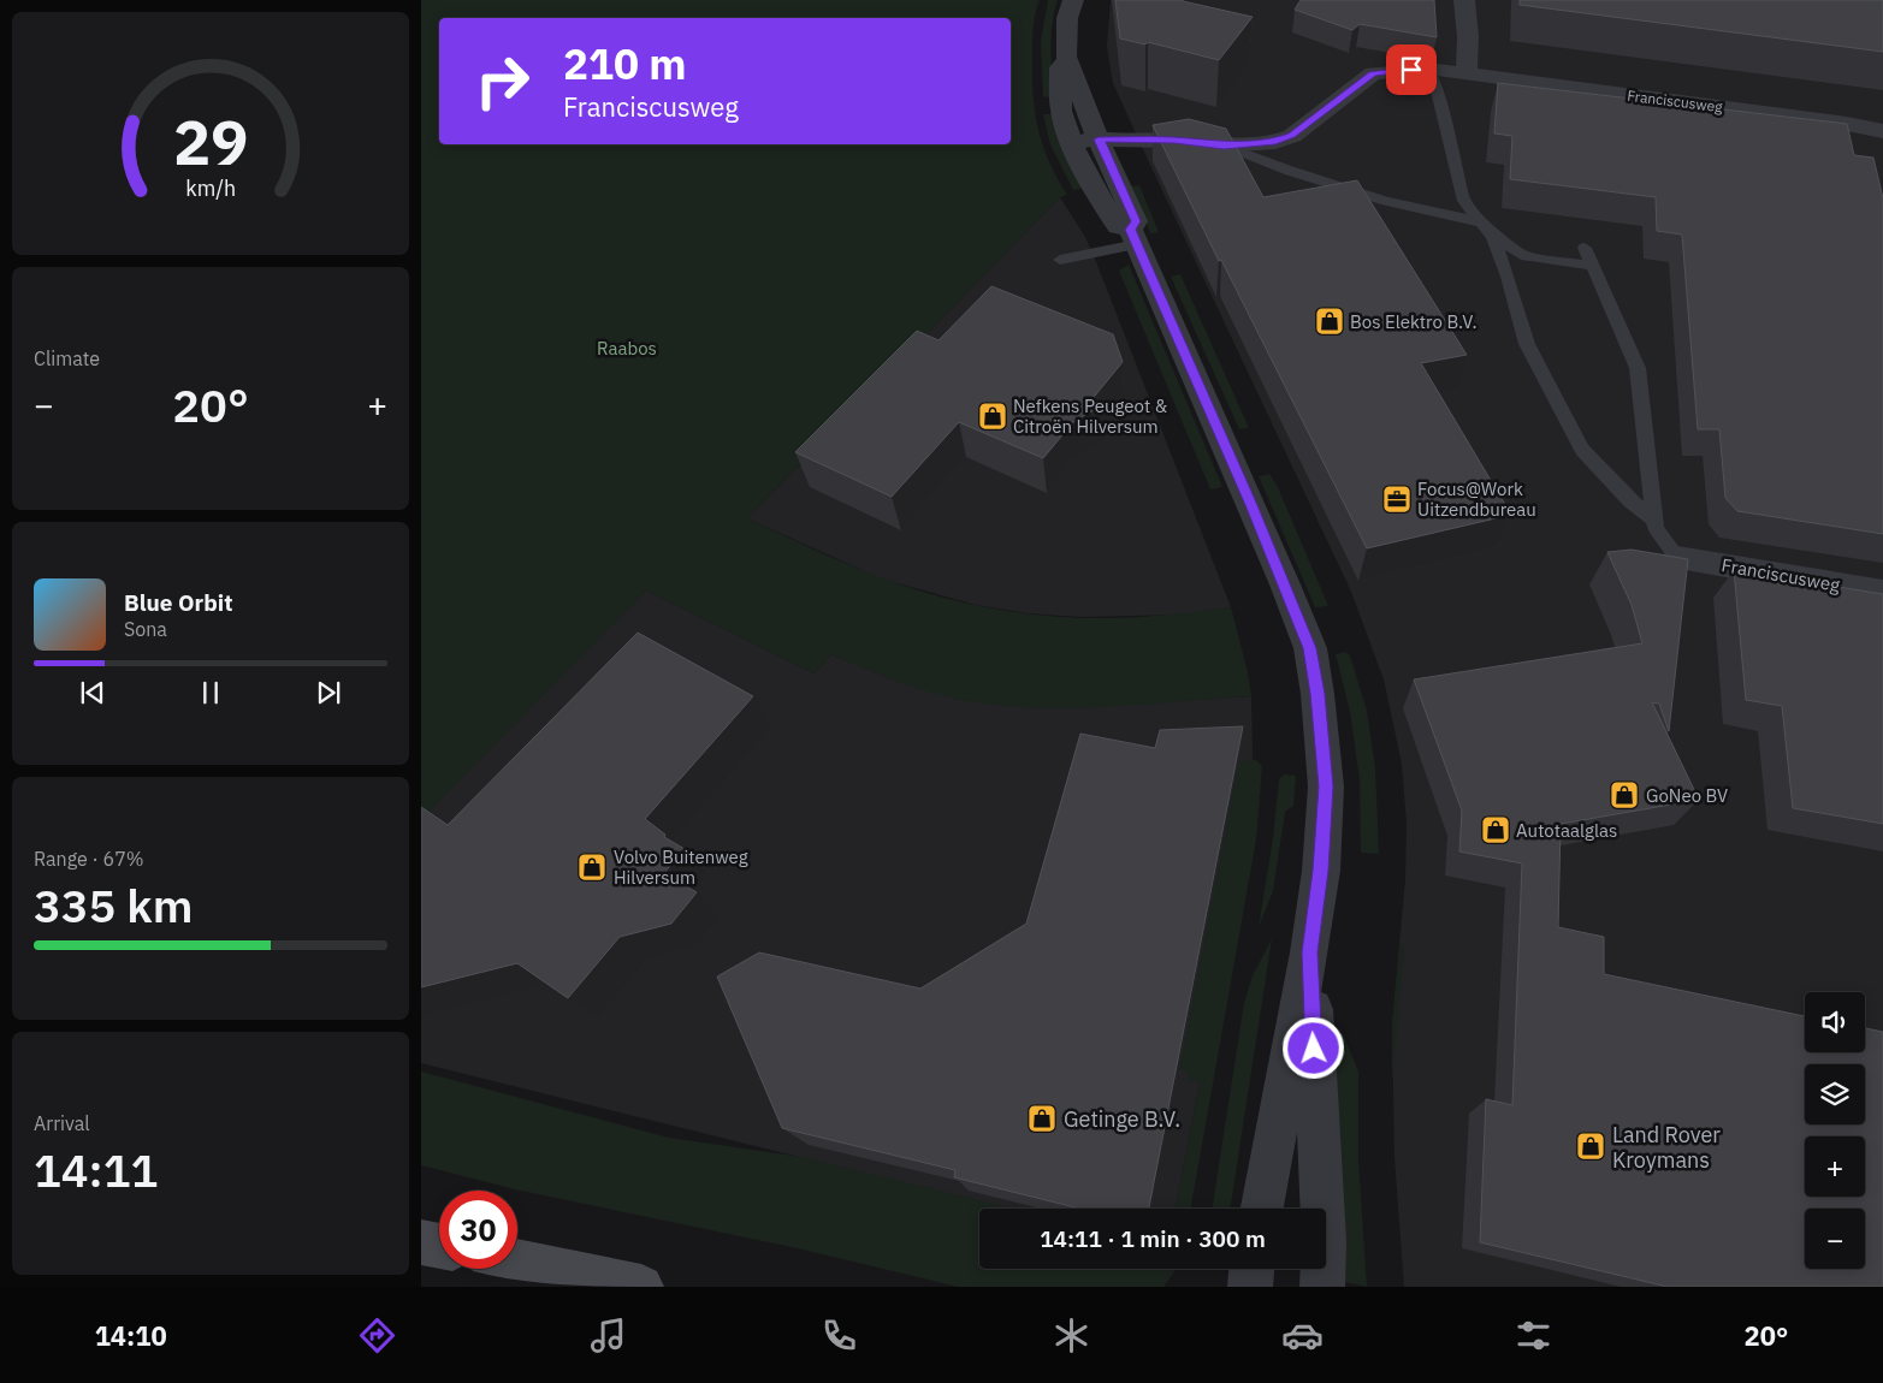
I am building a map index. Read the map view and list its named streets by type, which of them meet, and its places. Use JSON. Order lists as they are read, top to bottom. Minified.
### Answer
{"streets":{"street":["Franciscusweg"]},"parks":["Raabos"],"places":{"shop":["Bos Elektro B.V.","Nefkens Peugeot & Citroën Hilversum","GoNeo BV","Autotaalglas","Volvo Buitenweg Hilversum","Getinge B.V.","Land Rover Kroymans"],"office":["Focus@Work Uitzendbureau"]},"page":{"turn":["210 m","Franciscusweg"],"tile":["Climate",["Range · 67%","335 km"],["Arrival","14:11"]],"heat":["−","20°","+"],"song":["Blue Orbit","Sona"],"map_buttons":["+","−"],"limit":"30","trip":"14:11 · 1 min · 300 m","tabs":["14:10","20°"],"gauge":["29","km/h"]}}
